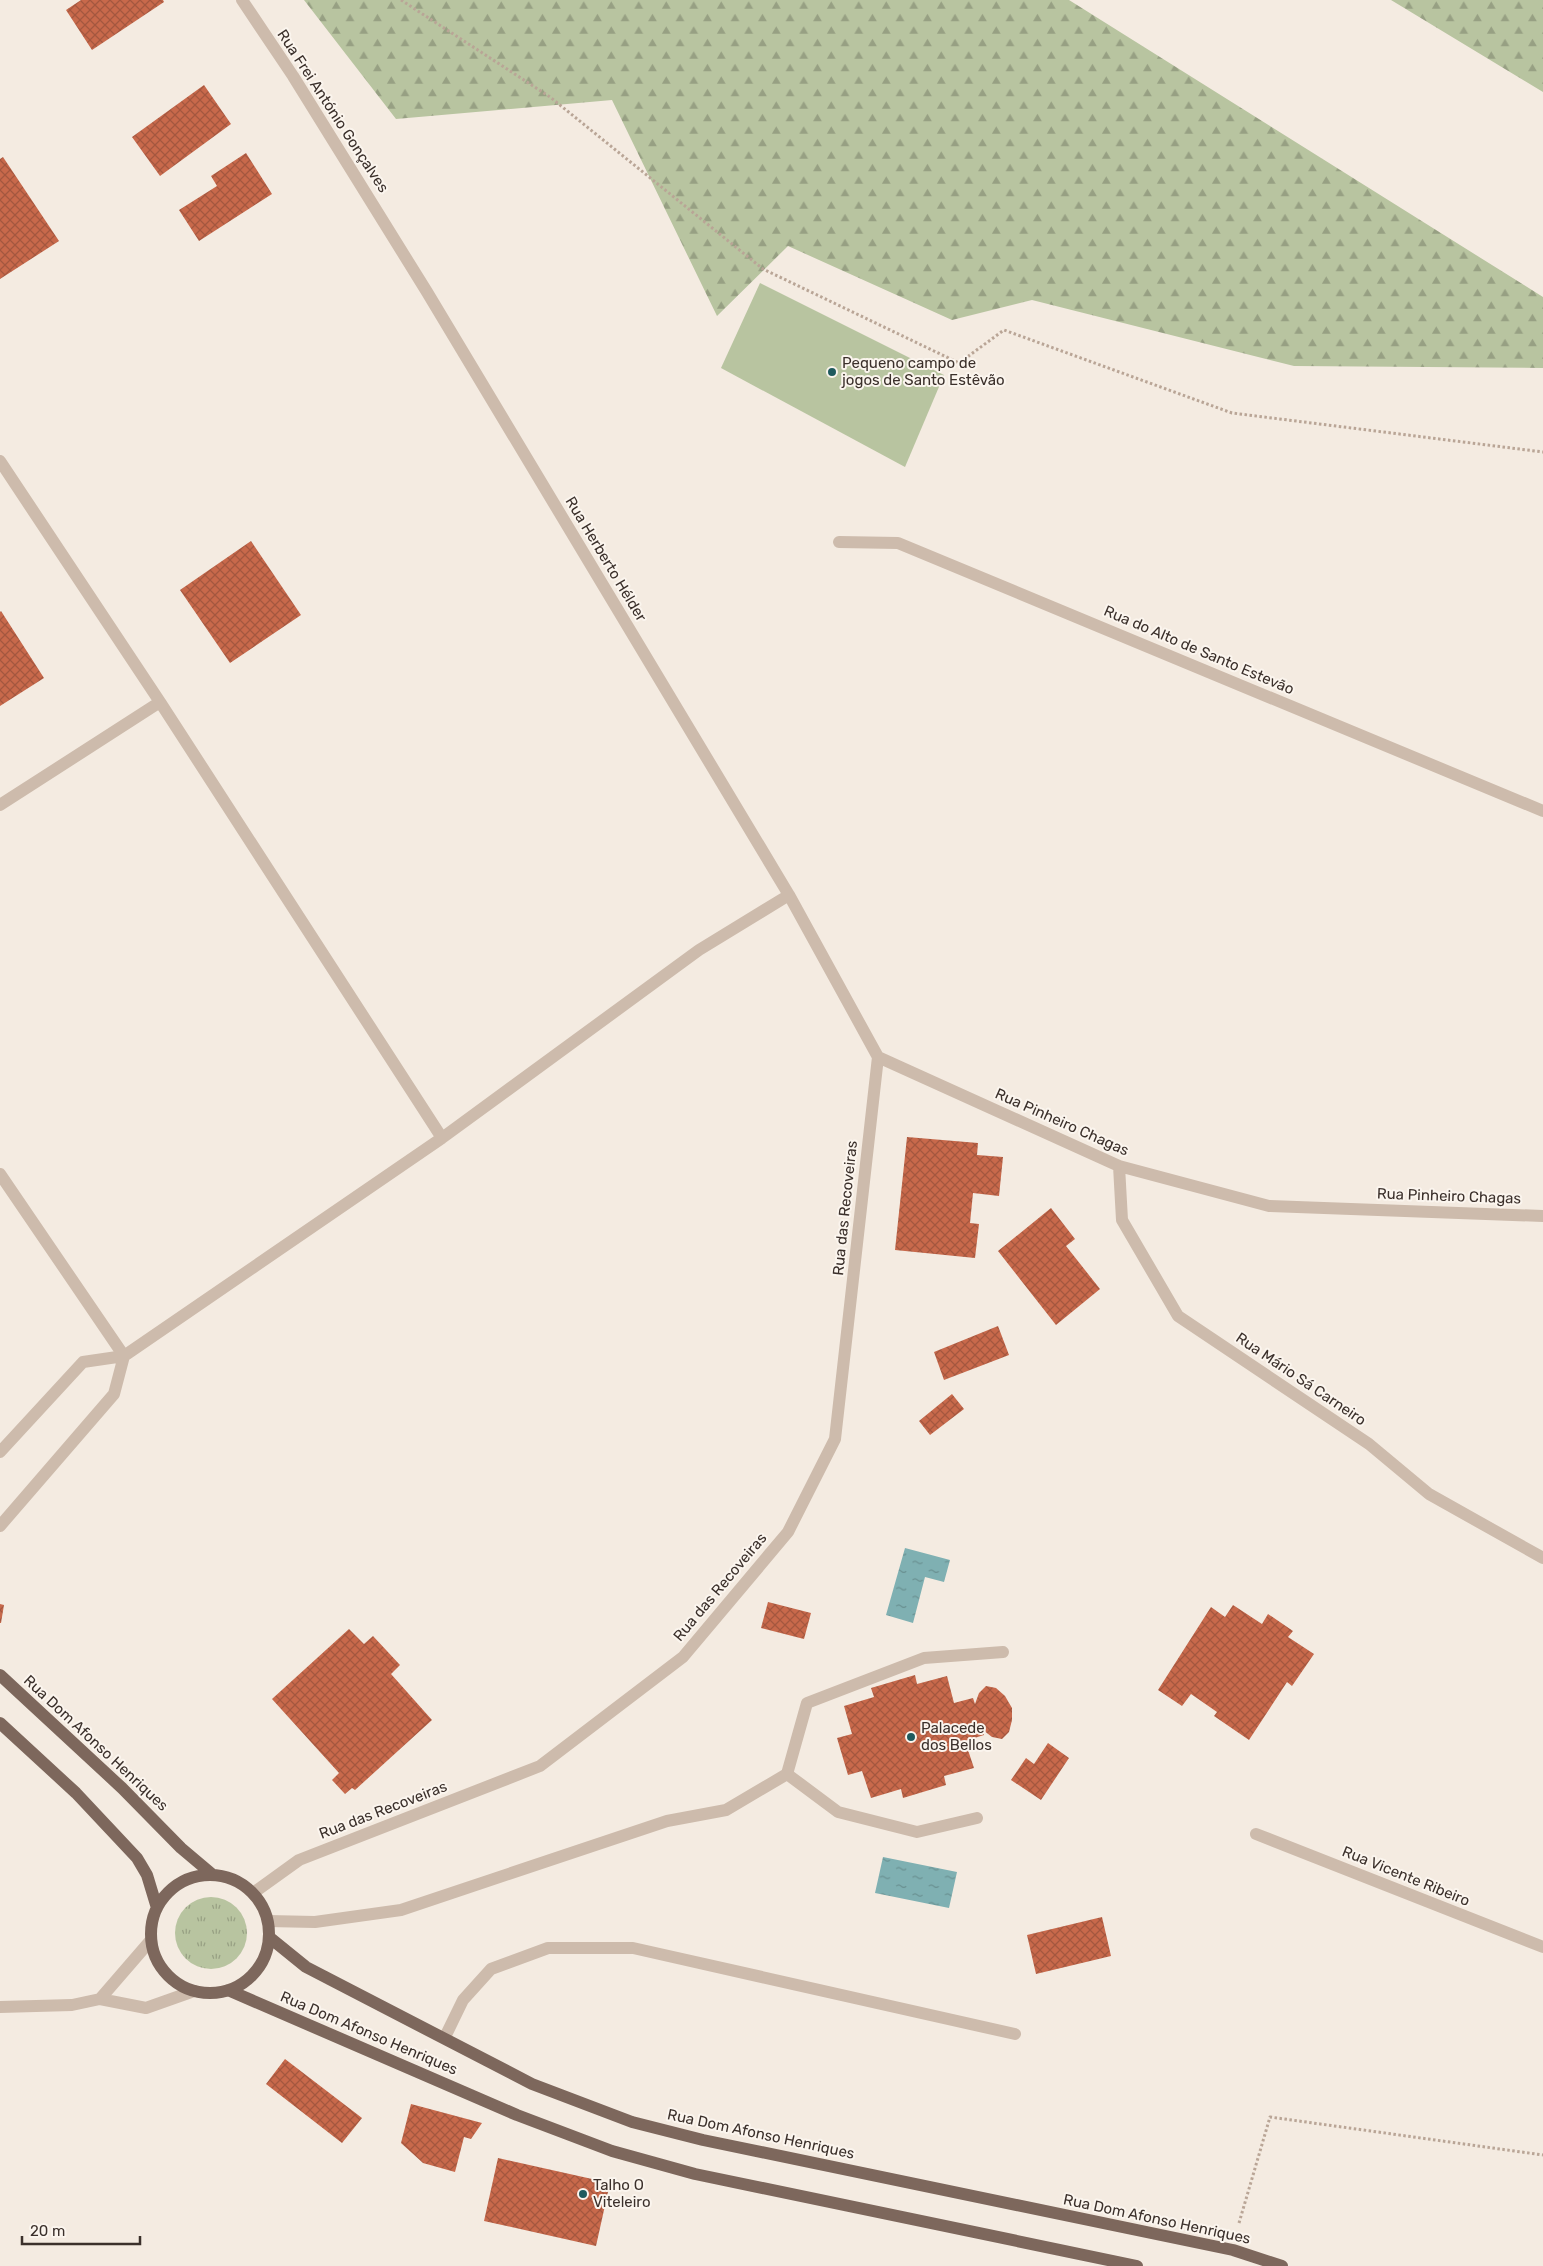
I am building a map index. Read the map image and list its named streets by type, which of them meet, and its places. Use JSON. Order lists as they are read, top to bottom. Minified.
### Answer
{"streets":{"main road":["Rua Dom Afonso Henriques"],"street":["Rua Frei António Gonçalves","Rua Herberto Hélder","Rua do Alto de Santo Estevão","Rua Pinheiro Chagas","Rua das Recoveiras","Rua Mário Sá Carneiro","Rua Vicente Ribeiro"]},"crossings":[["Rua Frei António Gonçalves","Rua Herberto Hélder"],["Rua Pinheiro Chagas","Rua das Recoveiras"],["Rua Pinheiro Chagas","Rua Mário Sá Carneiro"],["Rua das Recoveiras","Rua Dom Afonso Henriques"]],"places":["Pequeno campo de jogos de Santo Estêvão","Palacede dos Bellos","Talho O Viteleiro"],"scale_bar":"20 m"}
